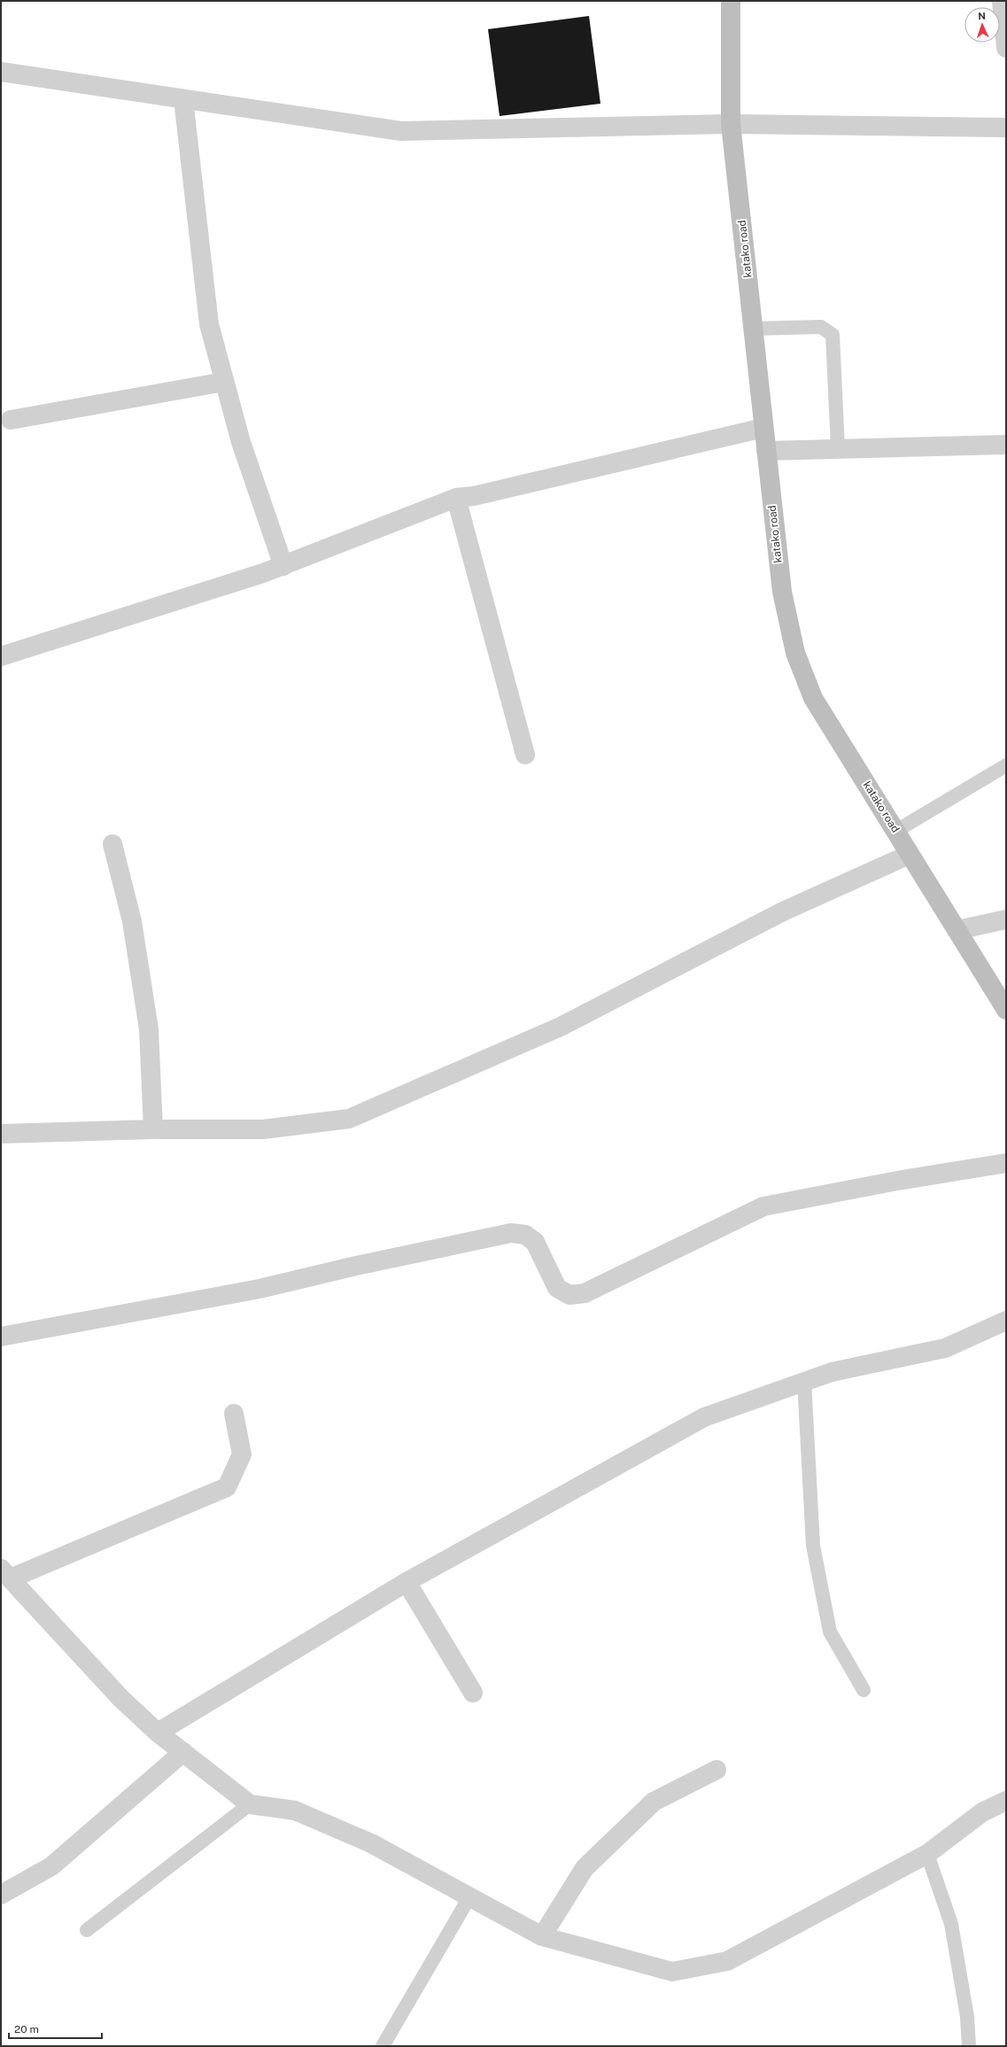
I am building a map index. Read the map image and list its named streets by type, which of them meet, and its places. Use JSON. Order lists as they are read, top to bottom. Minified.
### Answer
{"streets":{"street":["katako road"]},"scale_bar":"20 m","north":"top"}
